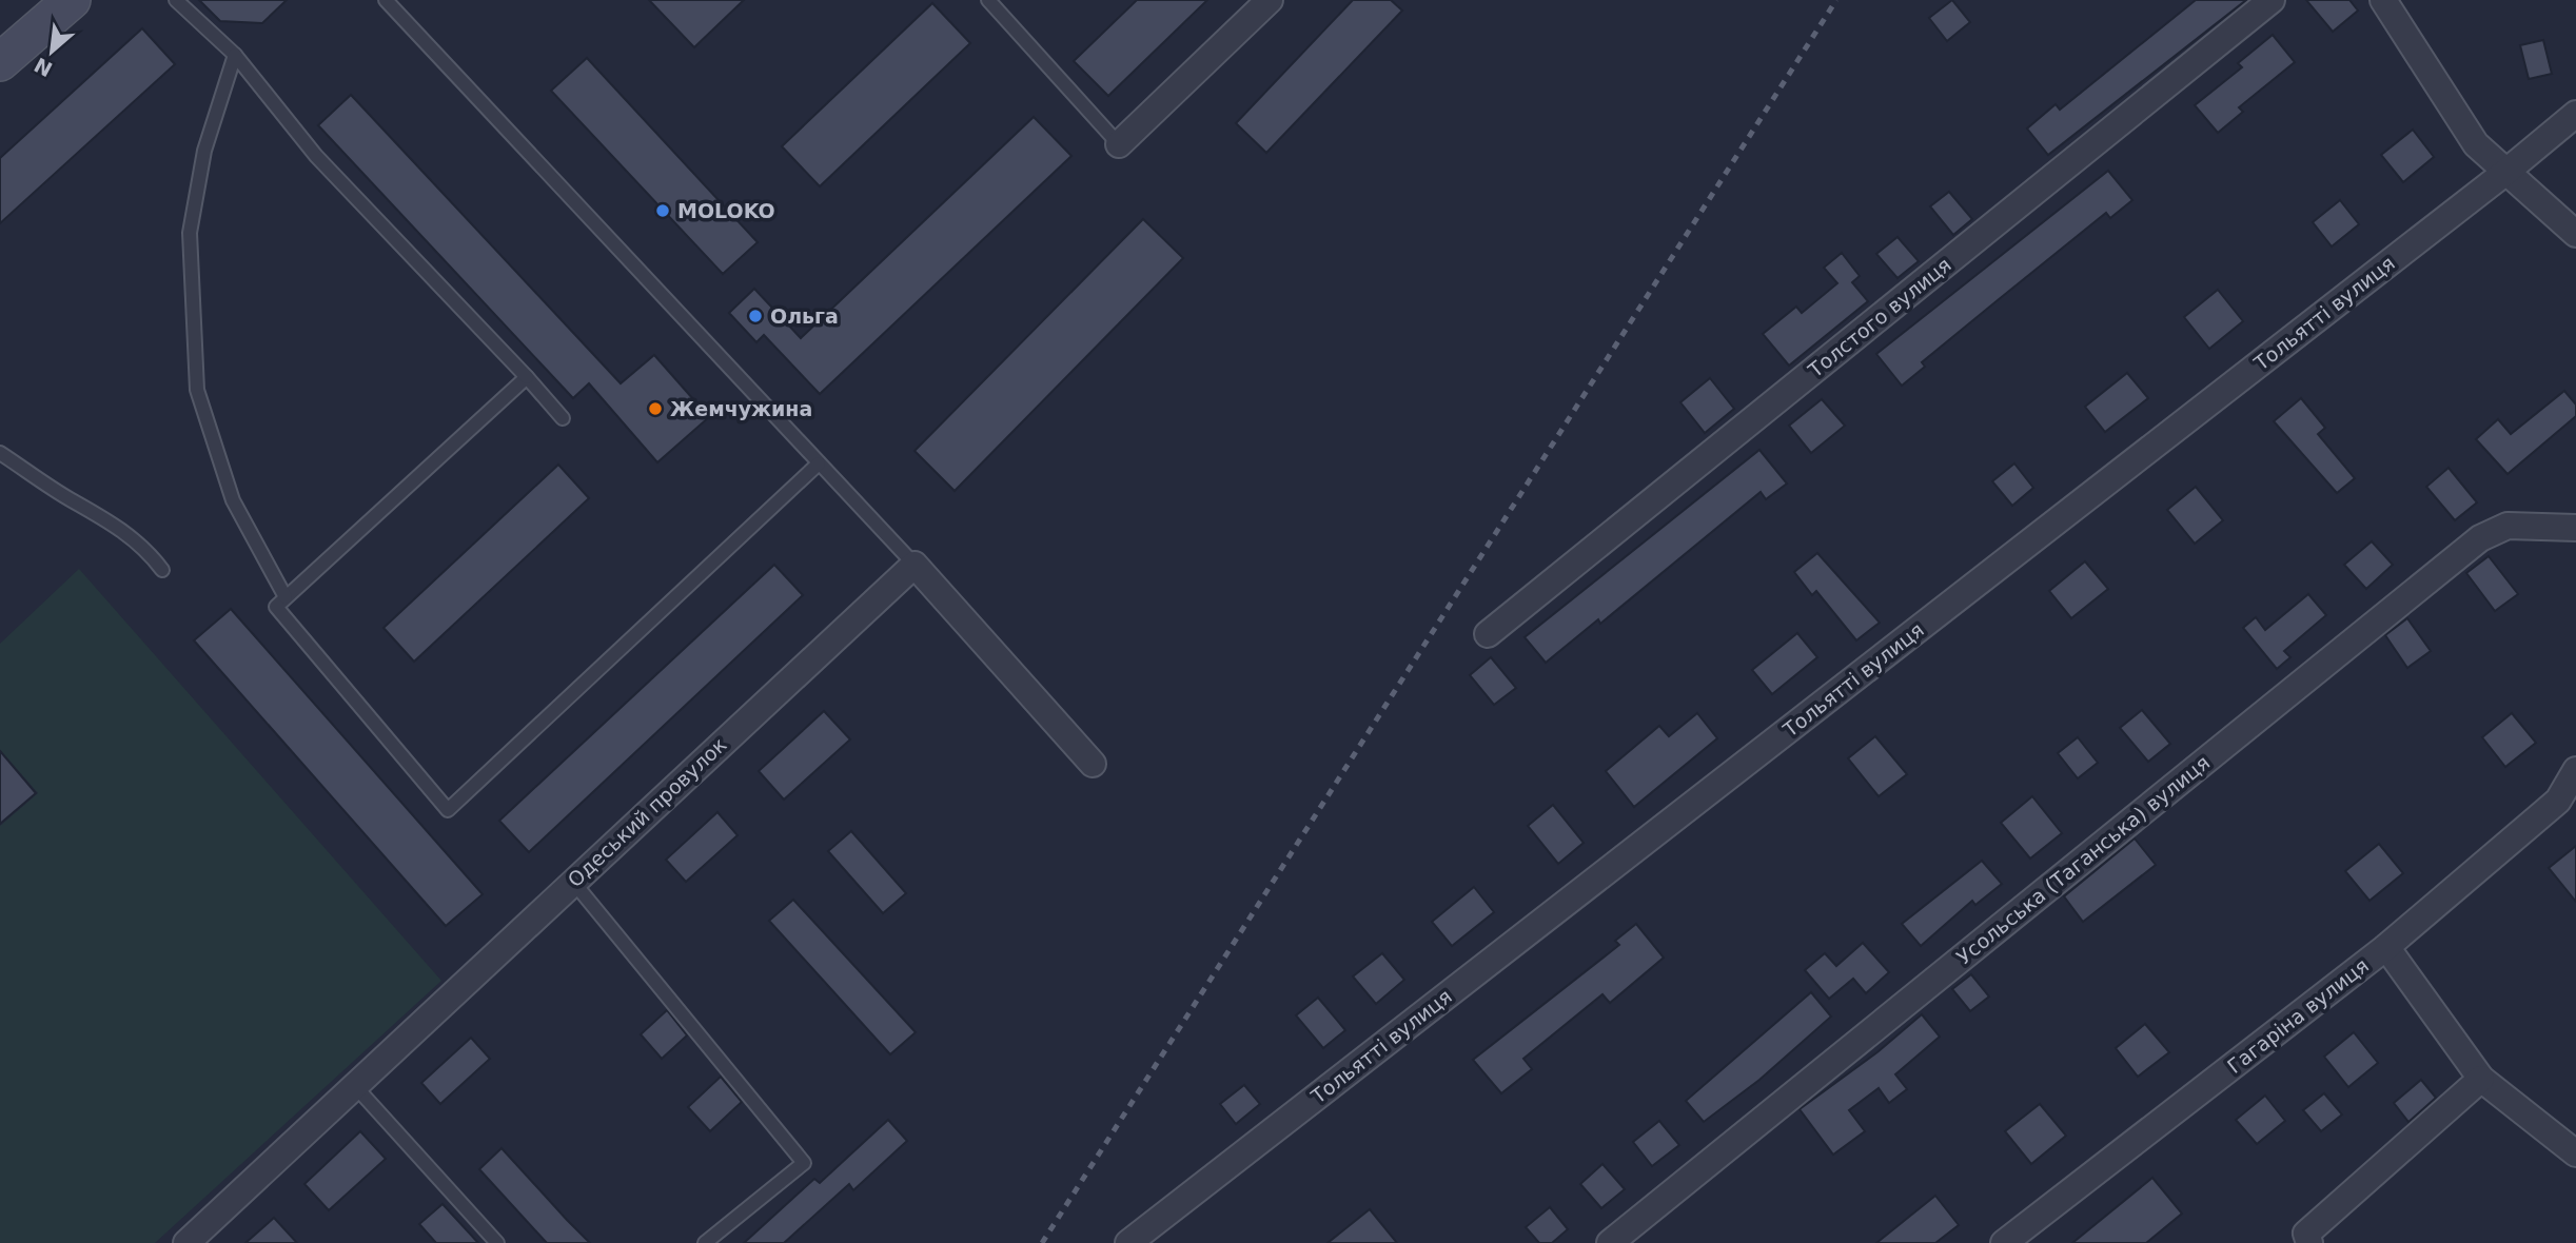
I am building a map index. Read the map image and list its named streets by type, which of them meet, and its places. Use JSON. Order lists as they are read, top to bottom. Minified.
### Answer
{"streets":{"street":["Тольятті вулиця","Толстого вулиця","Одеський провулок","Усольська (Таганська) вулиця","Гагаріна вулиця"]},"places":["MOLOKO","Ольга","Жемчужина"],"north":"bottom left"}
